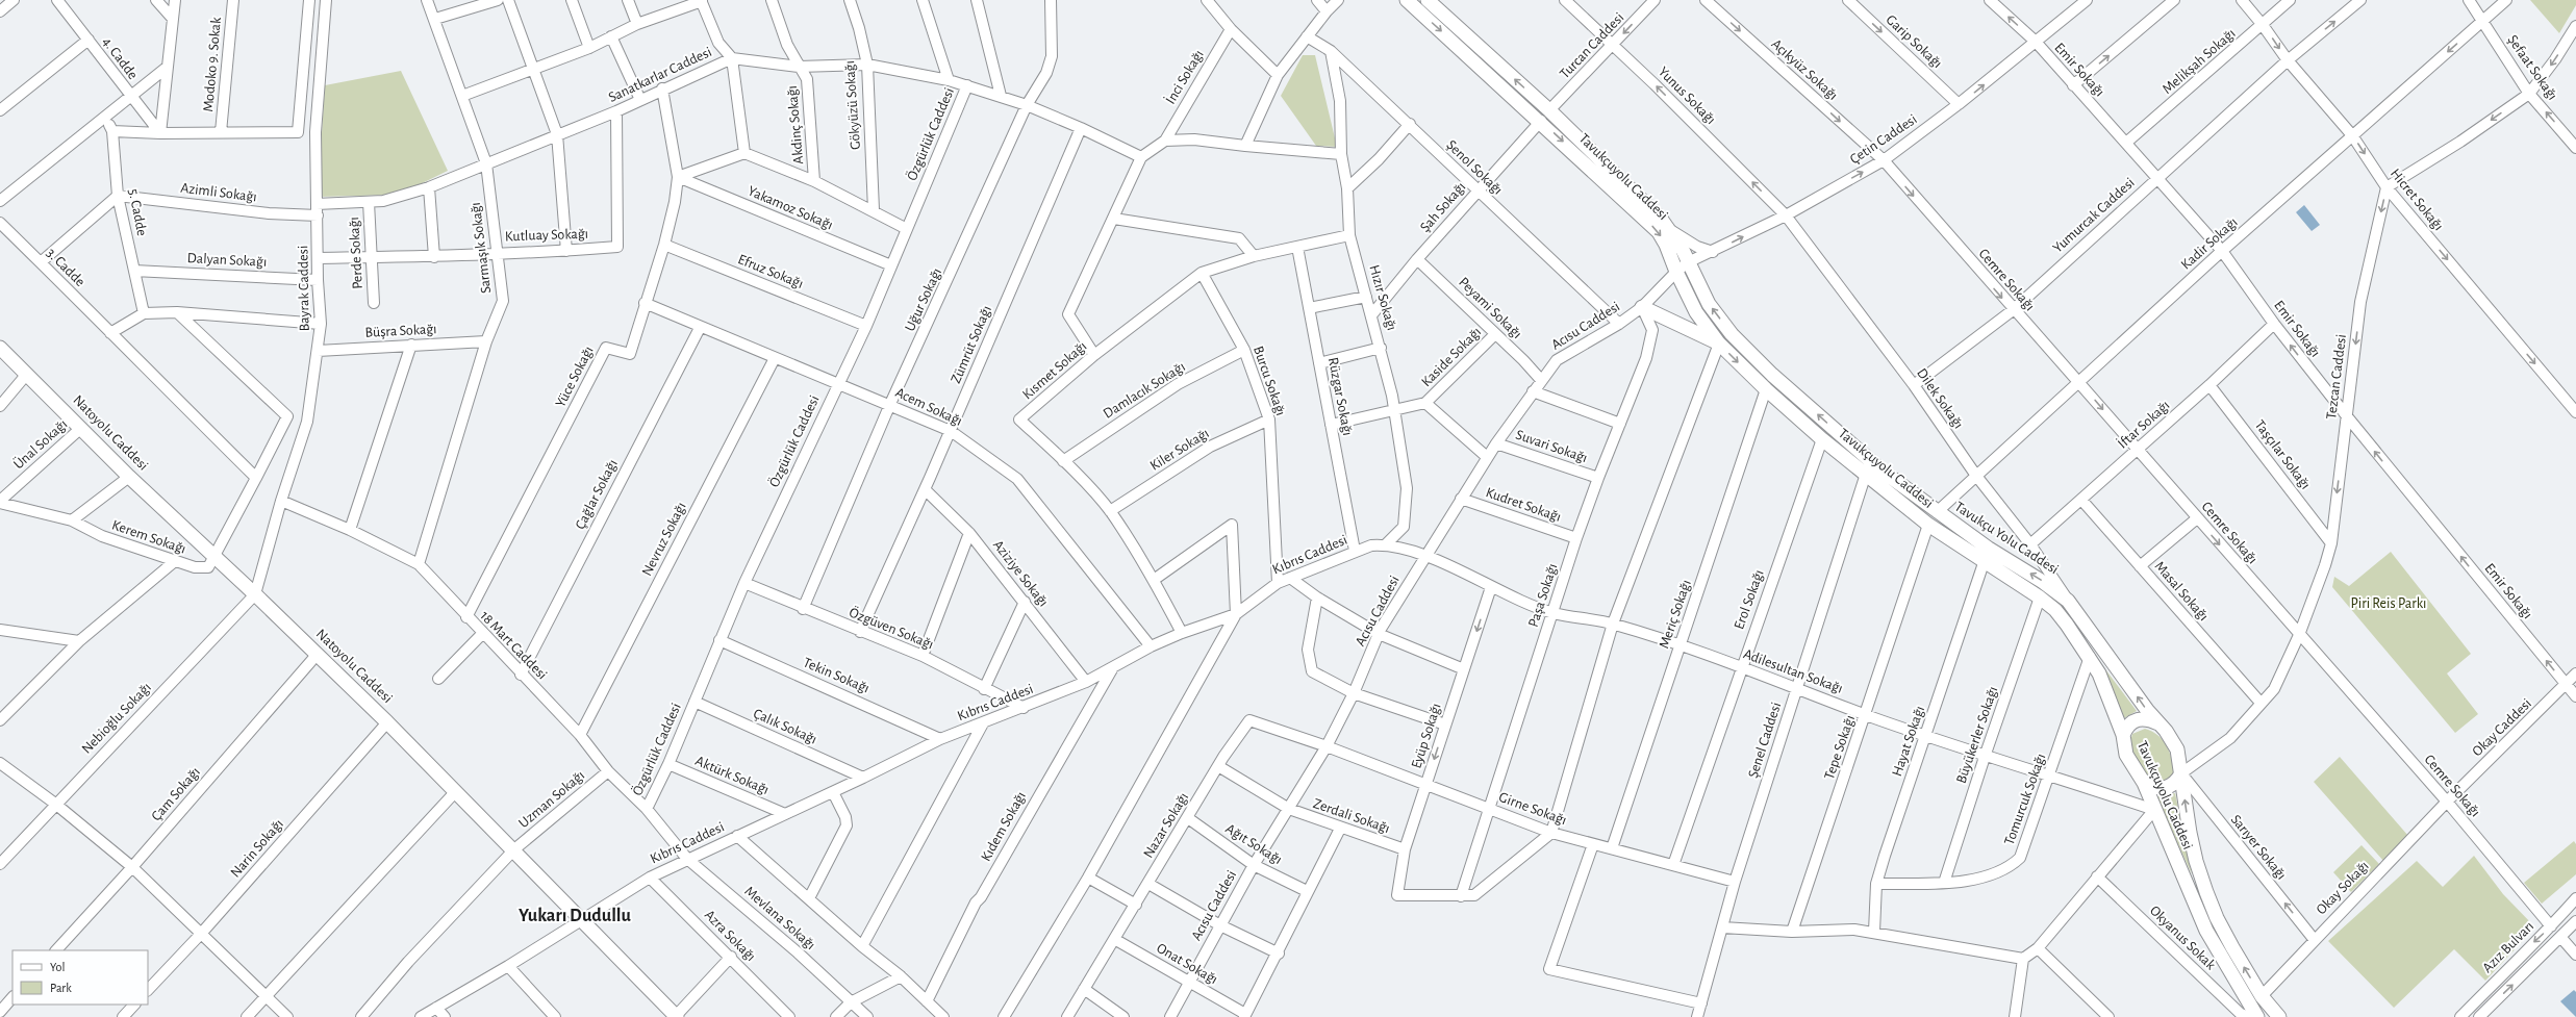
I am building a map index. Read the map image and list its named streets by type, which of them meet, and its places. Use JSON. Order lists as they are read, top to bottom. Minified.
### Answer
{"streets":{"main road":["Tavukçuyolu Caddesi","Natoyolu Caddesi","Tavukçu Yolu Caddesi"],"street":["Garip Sokağı","Turcan Caddesi","4. Cadde","Melikşah Sokağı","Modoko 9. Sokak","Şefaat Sokağı","Açıkyüz Sokağı","Emir Sokağı","Sanatkarlar Caddesi","İnci Sokağı","Yunus Sokağı","Gökyüzü Sokağı","Akdinç Sokağı","Özgürlük Caddesi","Çetin Caddesi","Şenol Sokağı","Azimli Sokağı","Hicret Sokağı","Şah Sokağı","Yakamoz Sokağı","5. Cadde","Yumurcak Caddesi","Kutluay Sokağı","Kadir Sokağı","Sarmaşık Sokağı","Perde Sokağı","Dalyan Sokağı","3. Cadde","Efruz Sokağı","Cemre Sokağı","Bayrak Caddesi","Hızır Sokağı","Uğur Sokağı","Peyami Sokağı","Acısu Caddesi","Büşra Sokağı","Zümrüt Sokağı","Kaside Sokağı","Kısmet Sokağı","Yüce Sokağı","Tezcan Caddesi","Burcu Sokağı","Damlacık Sokağı","Rüzgar Sokağı","Dilek Sokağı","Acem Sokağı","İftar Sokağı","Ünal Sokağı","Suvari Sokağı","Kiler Sokağı","Taşçılar Sokağı","Çağlar Sokağı","Kudret Sokağı","Kerem Sokağı","Nevruz Sokağı","Kıbrıs Caddesi","Aziziye Sokağı","Masal Sokağı","Paşa Sokağı","Erol Sokağı","Meriç Sokağı","Özgüven Sokağı","18 Mart Caddesi","Adilesultan Sokağı","Tekin Sokağı","Nebioğlu Sokağı","Çalık Sokağı","Okay Caddesi","Büyükerler Sokağı","Eyüp Sokağı","Şenel Caddesi","Hayat Sokağı","Tepe Sokağı","Aktürk Sokağı","Çam Sokağı","Uzman Sokağı","Tomurcuk Sokağı","Girne Sokağı","Zerdali Sokağı","Nazar Sokağı","Kıdem Sokağı","Ağıt Sokağı","Sarıyer Sokağı","Narin Sokağı","Okay Sokağı","Mevlana Sokağı","Azra Sokağı","Okyanus Sokak","Azız Bulvarı","Onat Sokağı"]},"crossings":[["Garip Sokağı","Çetin Caddesi"],["Turcan Caddesi","Yunus Sokağı"],["Turcan Caddesi","Tavukçuyolu Caddesi"],["Turcan Caddesi","Şah Sokağı"],["Turcan Caddesi","Tavukçu Yolu Caddesi"],["Melikşah Sokağı","Emir Sokağı"],["Melikşah Sokağı","Hicret Sokağı"],["Şefaat Sokağı","Kadir Sokağı"],["Açıkyüz Sokağı","Çetin Caddesi"],["Açıkyüz Sokağı","Cemre Sokağı"],["Emir Sokağı","Çetin Caddesi"],["Emir Sokağı","Yumurcak Caddesi"],["Emir Sokağı","Kadir Sokağı"],["Emir Sokağı","Tezcan Caddesi"],["Emir Sokağı","İftar Sokağı"],["Emir Sokağı","Okay Caddesi"],["Sanatkarlar Caddesi","Gökyüzü Sokağı"],["Sanatkarlar Caddesi","Akdinç Sokağı"],["Sanatkarlar Caddesi","Özgürlük Caddesi"],["Sanatkarlar Caddesi","Kutluay Sokağı"],["Sanatkarlar Caddesi","Sarmaşık Sokağı"],["Sanatkarlar Caddesi","Perde Sokağı"],["Sanatkarlar Caddesi","Bayrak Caddesi"],["Sanatkarlar Caddesi","Uğur Sokağı"],["Sanatkarlar Caddesi","Zümrüt Sokağı"],["Sanatkarlar Caddesi","Yüce Sokağı"],["Yunus Sokağı","Çetin Caddesi"],["Yunus Sokağı","Dilek Sokağı"],["Özgürlük Caddesi","Yakamoz Sokağı"],["Özgürlük Caddesi","Efruz Sokağı"],["Özgürlük Caddesi","Acem Sokağı"],["Özgürlük Caddesi","Özgüven Sokağı"],["Özgürlük Caddesi","18 Mart Caddesi"],["Özgürlük Caddesi","Tekin Sokağı"],["Özgürlük Caddesi","Çalık Sokağı"],["Özgürlük Caddesi","Aktürk Sokağı"],["Çetin Caddesi","Tavukçuyolu Caddesi"],["Çetin Caddesi","Cemre Sokağı"],["Çetin Caddesi","Acısu Caddesi"],["Çetin Caddesi","Dilek Sokağı"],["Çetin Caddesi","Tavukçu Yolu Caddesi"],["Şenol Sokağı","Şah Sokağı"],["Şenol Sokağı","Hızır Sokağı"],["Şenol Sokağı","Acısu Caddesi"],["Tavukçuyolu Caddesi","Şah Sokağı"],["Tavukçuyolu Caddesi","Acısu Caddesi"],["Tavukçuyolu Caddesi","Tezcan Caddesi"],["Tavukçuyolu Caddesi","Tavukçu Yolu Caddesi"],["Tavukçuyolu Caddesi","Erol Sokağı"],["Tavukçuyolu Caddesi","Meriç Sokağı"],["Tavukçuyolu Caddesi","Adilesultan Sokağı"],["Tavukçuyolu Caddesi","Büyükerler Sokağı"],["Tavukçuyolu Caddesi","Şenel Caddesi"],["Tavukçuyolu Caddesi","Hayat Sokağı"],["Tavukçuyolu Caddesi","Tepe Sokağı"],["Tavukçuyolu Caddesi","Tomurcuk Sokağı"],["Tavukçuyolu Caddesi","Sarıyer Sokağı"],["Azimli Sokağı","5. Cadde"],["Azimli Sokağı","Bayrak Caddesi"],["Hicret Sokağı","Yumurcak Caddesi"],["Hicret Sokağı","Kadir Sokağı"],["Hicret Sokağı","Tezcan Caddesi"],["Şah Sokağı","Hızır Sokağı"],["Şah Sokağı","Peyami Sokağı"],["Şah Sokağı","Tavukçu Yolu Caddesi"],["Yakamoz Sokağı","Yüce Sokağı"],["5. Cadde","Dalyan Sokağı"],["Yumurcak Caddesi","Cemre Sokağı"],["Yumurcak Caddesi","Dilek Sokağı"],["Kutluay Sokağı","Sarmaşık Sokağı"],["Kutluay Sokağı","Perde Sokağı"],["Kutluay Sokağı","Bayrak Caddesi"],["Kadir Sokağı","Cemre Sokağı"],["Kadir Sokağı","Dilek Sokağı"],["Kadir Sokağı","Tavukçu Yolu Caddesi"],["Sarmaşık Sokağı","Büşra Sokağı"],["Sarmaşık Sokağı","18 Mart Caddesi"],["Dalyan Sokağı","Bayrak Caddesi"],["Efruz Sokağı","Yüce Sokağı"],["Cemre Sokağı","Tezcan Caddesi"],["Cemre Sokağı","İftar Sokağı"],["Cemre Sokağı","Okay Caddesi"],["Cemre Sokağı","Okay Sokağı"],["Cemre Sokağı","Azız Bulvarı"],["Bayrak Caddesi","Büşra Sokağı"],["Bayrak Caddesi","Natoyolu Caddesi"],["Bayrak Caddesi","18 Mart Caddesi"],["Bayrak Caddesi","Nebioğlu Sokağı"],["Hızır Sokağı","Kaside Sokağı"],["Hızır Sokağı","Kısmet Sokağı"],["Hızır Sokağı","Kıbrıs Caddesi"],["Uğur Sokağı","Acem Sokağı"],["Uğur Sokağı","Özgüven Sokağı"],["Peyami Sokağı","Acısu Caddesi"],["Peyami Sokağı","Kaside Sokağı"],["Acısu Caddesi","Suvari Sokağı"],["Acısu Caddesi","Kudret Sokağı"],["Acısu Caddesi","Kıbrıs Caddesi"],["Acısu Caddesi","Paşa Sokağı"],["Acısu Caddesi","Adilesultan Sokağı"],["Acısu Caddesi","Girne Sokağı"],["Acısu Caddesi","Zerdali Sokağı"],["Acısu Caddesi","Nazar Sokağı"],["Acısu Caddesi","Ağıt Sokağı"],["Acısu Caddesi","Onat Sokağı"],["Zümrüt Sokağı","Acem Sokağı"],["Zümrüt Sokağı","Aziziye Sokağı"],["Zümrüt Sokağı","Özgüven Sokağı"],["Kaside Sokağı","Rüzgar Sokağı"],["Kısmet Sokağı","Burcu Sokağı"],["Kısmet Sokağı","Damlacık Sokağı"],["Kısmet Sokağı","Rüzgar Sokağı"],["Kısmet Sokağı","Kiler Sokağı"],["Kısmet Sokağı","Kıbrıs Caddesi"],["Yüce Sokağı","Acem Sokağı"],["Yüce Sokağı","18 Mart Caddesi"],["Tezcan Caddesi","Taşçılar Sokağı"],["Tezcan Caddesi","Tavukçu Yolu Caddesi"],["Tezcan Caddesi","Masal Sokağı"],["Tezcan Caddesi","Sarıyer Sokağı"],["Burcu Sokağı","Damlacık Sokağı"],["Burcu Sokağı","Kiler Sokağı"],["Burcu Sokağı","Kıbrıs Caddesi"],["Rüzgar Sokağı","Kıbrıs Caddesi"],["Dilek Sokağı","İftar Sokağı"],["Dilek Sokağı","Tavukçu Yolu Caddesi"],["Acem Sokağı","Çağlar Sokağı"],["Acem Sokağı","Nevruz Sokağı"],["Acem Sokağı","Kıbrıs Caddesi"],["İftar Sokağı","Taşçılar Sokağı"],["İftar Sokağı","Masal Sokağı"],["Natoyolu Caddesi","Ünal Sokağı"],["Natoyolu Caddesi","Kerem Sokağı"],["Natoyolu Caddesi","Kıbrıs Caddesi"],["Natoyolu Caddesi","Nebioğlu Sokağı"],["Natoyolu Caddesi","Çam Sokağı"],["Natoyolu Caddesi","Uzman Sokağı"],["Natoyolu Caddesi","Narin Sokağı"],["Ünal Sokağı","Kerem Sokağı"],["Suvari Sokağı","Paşa Sokağı"],["Çağlar Sokağı","18 Mart Caddesi"],["Kudret Sokağı","Paşa Sokağı"],["Tavukçu Yolu Caddesi","Sarıyer Sokağı"],["Tavukçu Yolu Caddesi","Okay Sokağı"],["Nevruz Sokağı","18 Mart Caddesi"],["Kıbrıs Caddesi","Aziziye Sokağı"],["Kıbrıs Caddesi","Özgüven Sokağı"],["Kıbrıs Caddesi","18 Mart Caddesi"],["Kıbrıs Caddesi","Adilesultan Sokağı"],["Kıbrıs Caddesi","Tekin Sokağı"],["Kıbrıs Caddesi","Çalık Sokağı"],["Kıbrıs Caddesi","Aktürk Sokağı"],["Kıbrıs Caddesi","Kıdem Sokağı"],["Kıbrıs Caddesi","Mevlana Sokağı"],["Kıbrıs Caddesi","Azra Sokağı"],["Paşa Sokağı","Adilesultan Sokağı"],["Paşa Sokağı","Eyüp Sokağı"],["Paşa Sokağı","Girne Sokağı"],["Erol Sokağı","Adilesultan Sokağı"],["Erol Sokağı","Girne Sokağı"],["Meriç Sokağı","Adilesultan Sokağı"],["Meriç Sokağı","Girne Sokağı"],["18 Mart Caddesi","Uzman Sokağı"],["18 Mart Caddesi","Mevlana Sokağı"],["Adilesultan Sokağı","Büyükerler Sokağı"],["Adilesultan Sokağı","Eyüp Sokağı"],["Adilesultan Sokağı","Şenel Caddesi"],["Adilesultan Sokağı","Hayat Sokağı"],["Adilesultan Sokağı","Tepe Sokağı"],["Adilesultan Sokağı","Tomurcuk Sokağı"],["Okay Caddesi","Okay Sokağı"],["Büyükerler Sokağı","Tomurcuk Sokağı"],["Eyüp Sokağı","Girne Sokağı"],["Eyüp Sokağı","Zerdali Sokağı"],["Şenel Caddesi","Girne Sokağı"],["Hayat Sokağı","Tomurcuk Sokağı"],["Girne Sokağı","Nazar Sokağı"],["Zerdali Sokağı","Nazar Sokağı"],["Nazar Sokağı","Ağıt Sokağı"],["Nazar Sokağı","Onat Sokağı"],["Sarıyer Sokağı","Okay Sokağı"]],"one_way":["Garip Sokağı","Turcan Caddesi","Şefaat Sokağı","Açıkyüz Sokağı","Emir Sokağı","Yunus Sokağı","Çetin Caddesi","Hicret Sokağı","Cemre Sokağı","Tezcan Caddesi","Tavukçu Yolu Caddesi","Eyüp Sokağı","Sarıyer Sokağı"],"districts":["Yukarı Dudullu"],"parks":["Piri Reis Parkı"],"legend":["Yol","Park"]}
